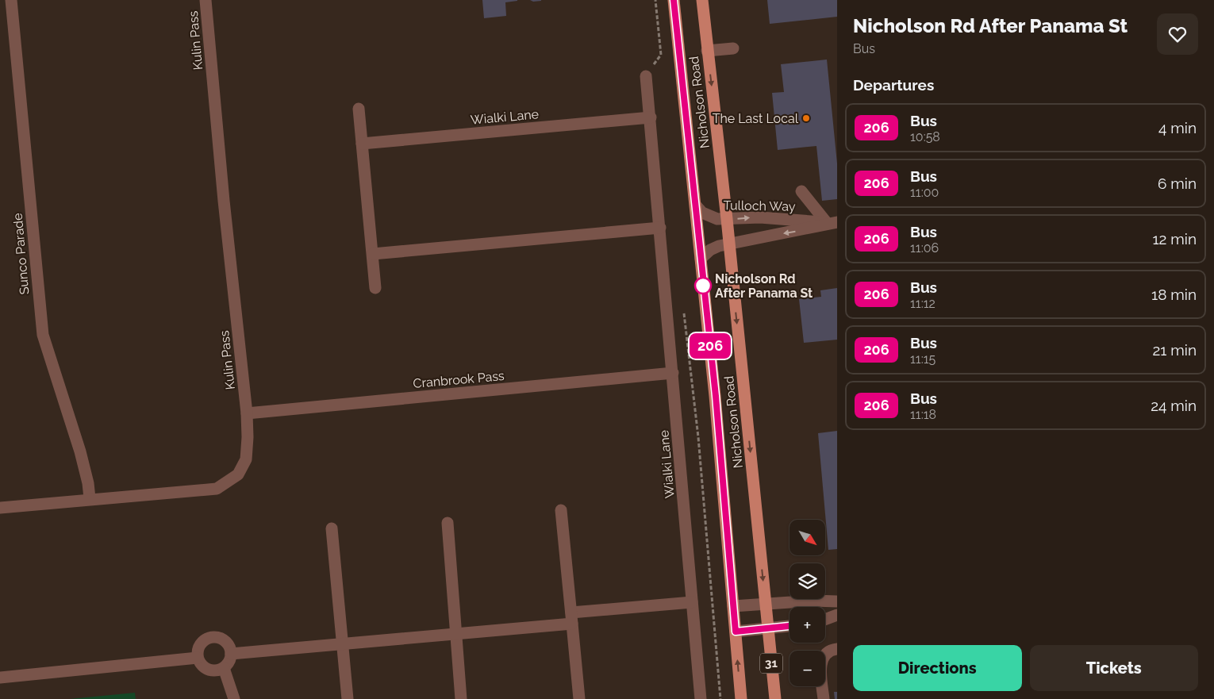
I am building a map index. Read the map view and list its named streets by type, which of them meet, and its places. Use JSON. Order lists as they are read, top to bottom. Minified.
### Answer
{"streets":{"main road":["Nicholson Road","31"],"street":["Kulin Pass","Wialki Lane","Tulloch Way","Sunco Parade","Cranbrook Pass"]},"crossings":[["Kulin Pass","Sunco Parade"],["Kulin Pass","Cranbrook Pass"],["Nicholson Road","Tulloch Way"],["Wialki Lane","Cranbrook Pass"]],"places":["The Last Local","Nicholson Rd After Panama St"],"lines":["bus line 206"],"north":"bottom right","page":{"on_map":"206","heading":[["Nicholson Rd After Panama St","Bus"],"Departures"],"list":[{"mark":"206","name":"Bus","note":"10:58","value":"4 min"},{"mark":"206","name":"Bus","note":"11:00","value":"6 min"},{"mark":"206","name":"Bus","note":"11:06","value":"12 min"},{"mark":"206","name":"Bus","note":"11:12","value":"18 min"},{"mark":"206","name":"Bus","note":"11:15","value":"21 min"},{"mark":"206","name":"Bus","note":"11:18","value":"24 min"}],"map_buttons":["+","−"],"buttons":["Directions","Tickets"]}}
